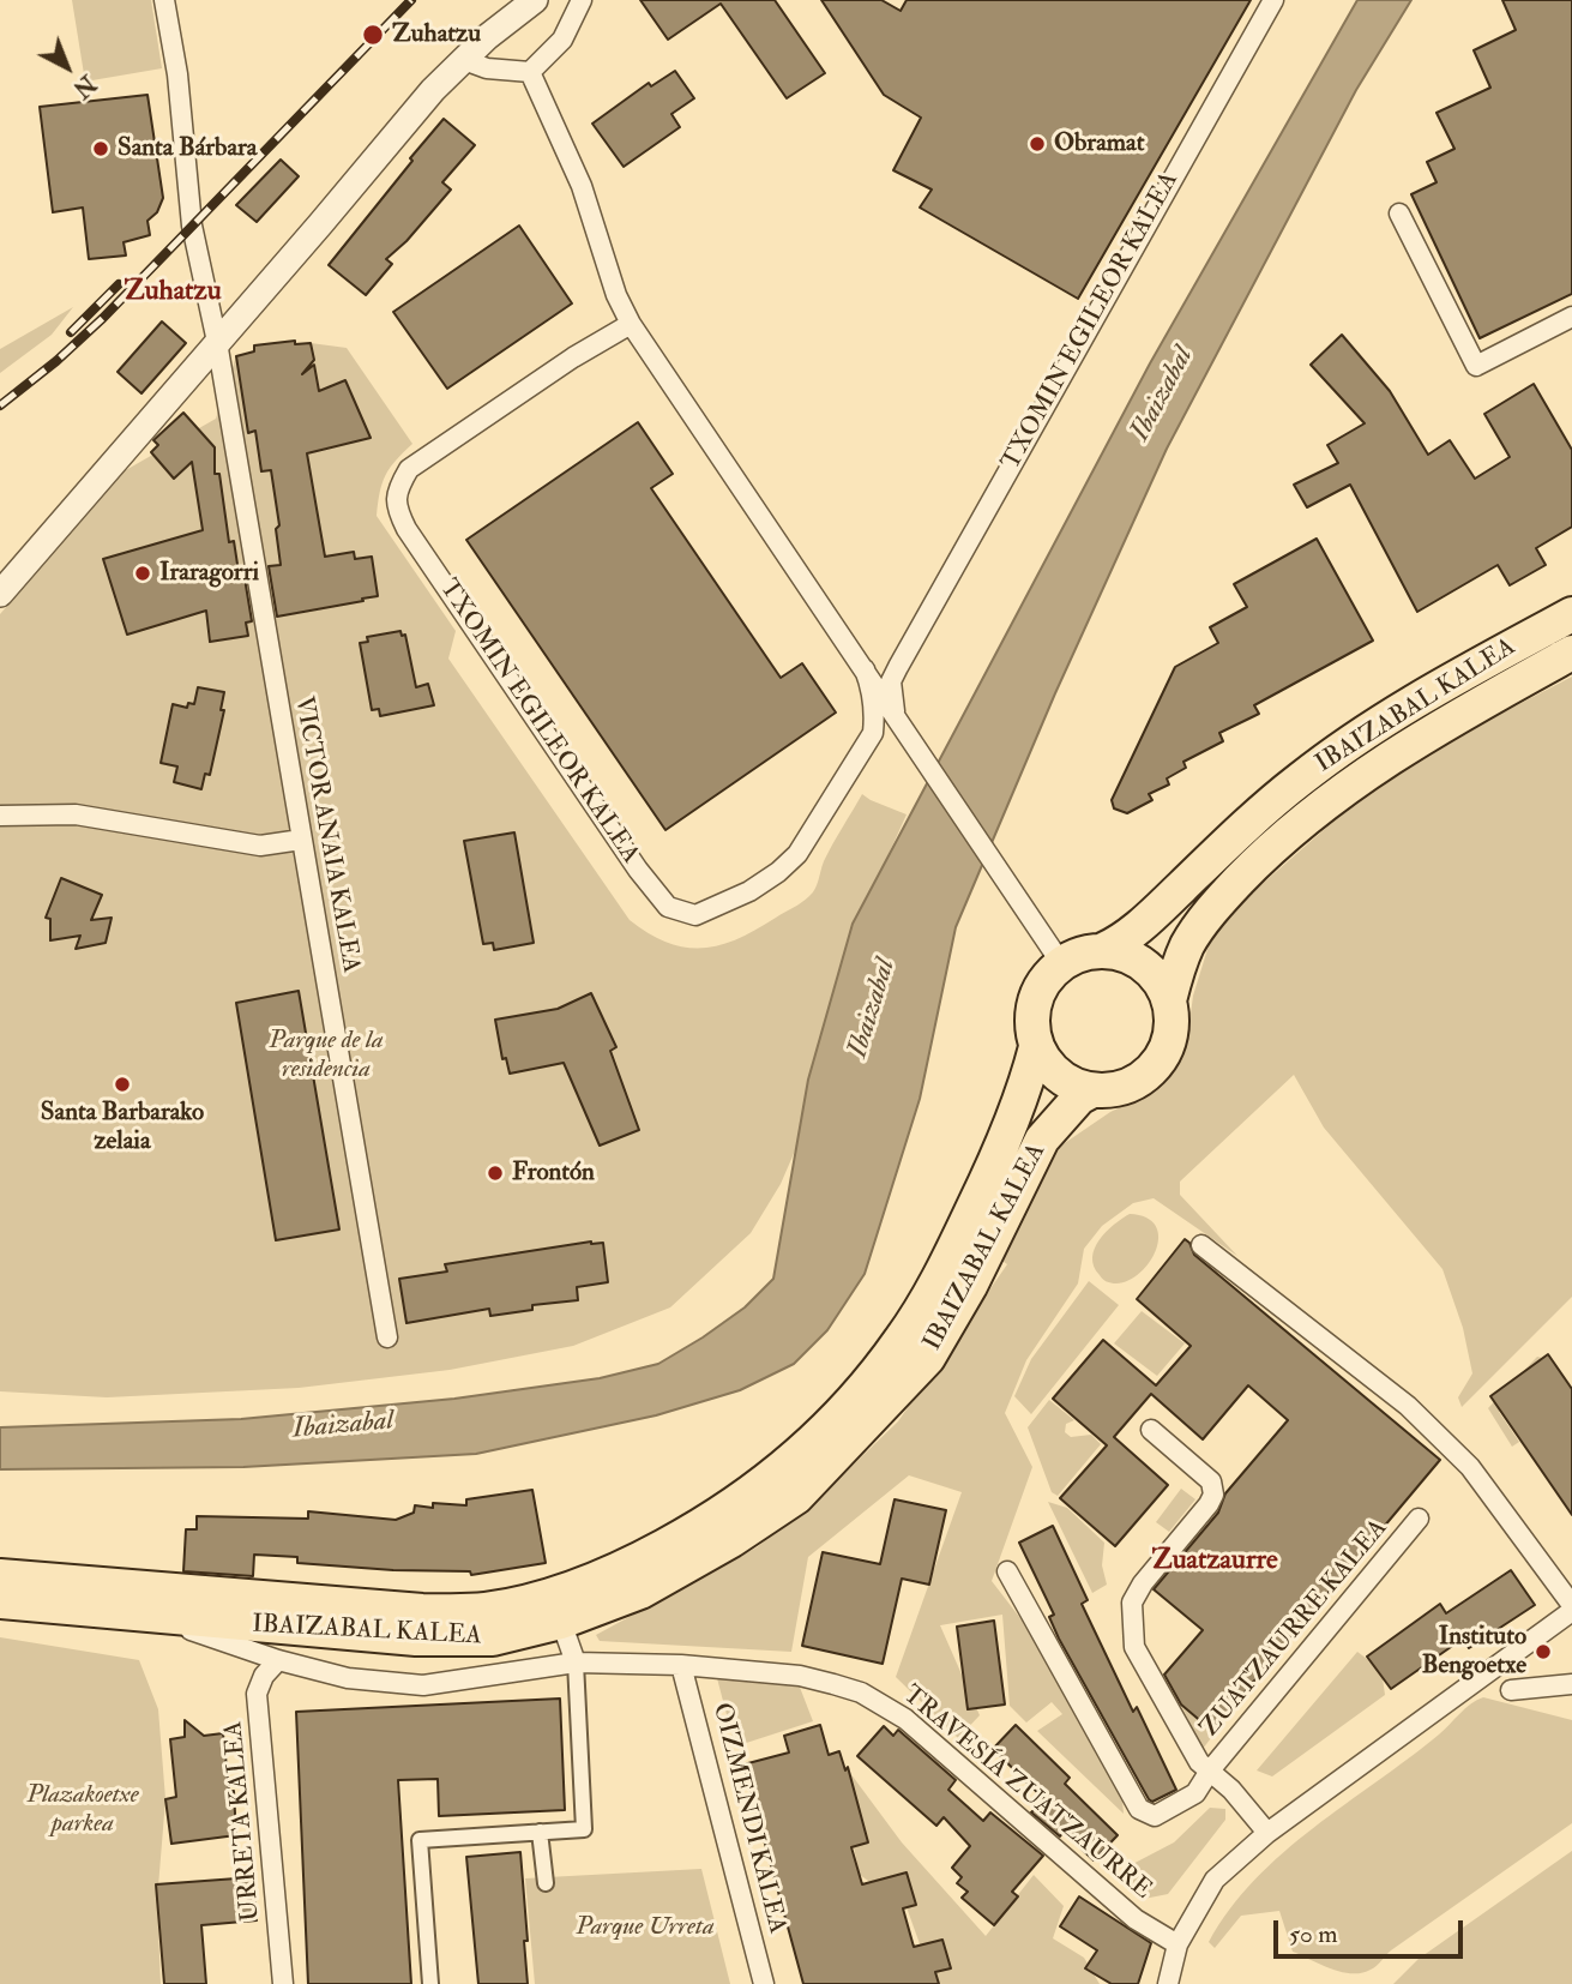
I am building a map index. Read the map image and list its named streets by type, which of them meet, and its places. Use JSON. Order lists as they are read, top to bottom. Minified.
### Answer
{"streets":{"highway":["IBAIZABAL KALEA"],"street":["TXOMIN EGILEOR KALEA","VICTOR ANAIA KALEA","ZUATZAURRE KALEA","TRAVESÍA ZUATZAURRE","OIZMENDI KALEA","URRETA KALEA"]},"crossings":[["IBAIZABAL KALEA","TRAVESÍA ZUATZAURRE"],["TRAVESÍA ZUATZAURRE","OIZMENDI KALEA"],["TRAVESÍA ZUATZAURRE","URRETA KALEA"]],"districts":["Zuhatzu","Zuatzaurre"],"water":["Ibaizabal"],"parks":["Parque de la residencia","Plazakoetxe parkea","Parque Urreta"],"places":["Zuhatzu","Obramat","Santa Bárbara","Iraragorri","Santa Barbarako zelaia","Frontón","Instituto Bengoetxe"],"scale_bar":"50 m","north":"bottom right"}
